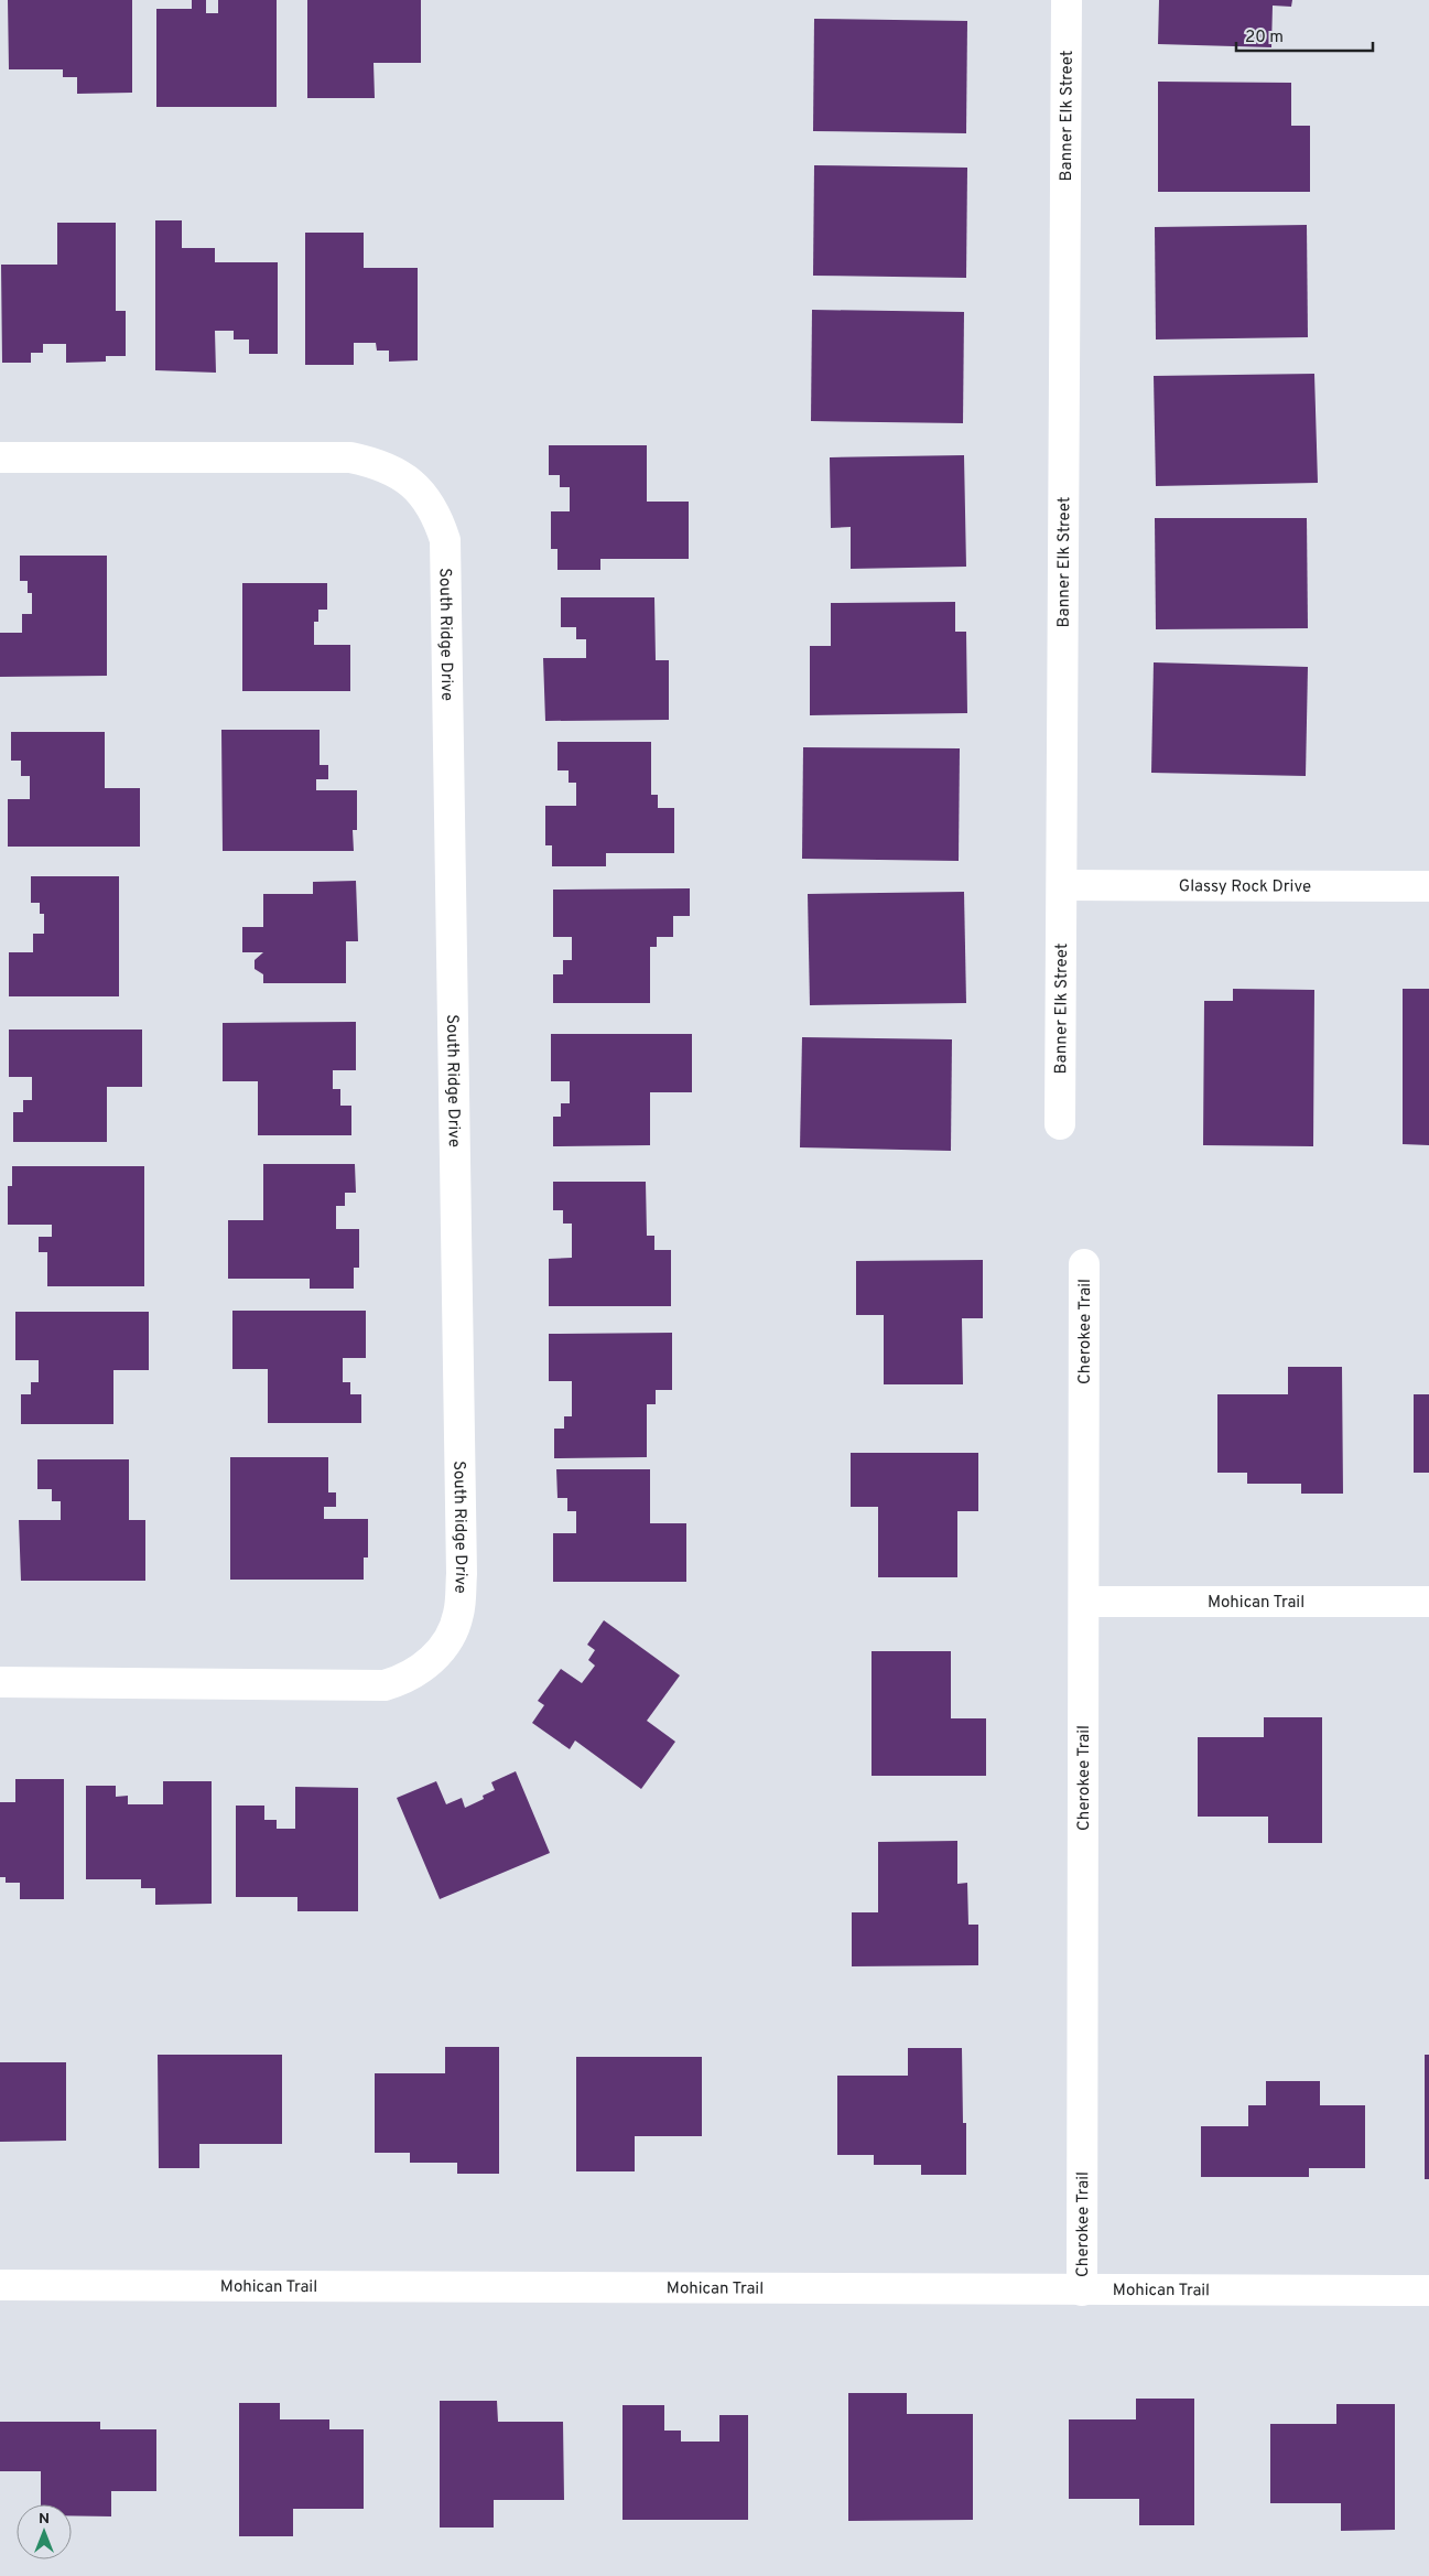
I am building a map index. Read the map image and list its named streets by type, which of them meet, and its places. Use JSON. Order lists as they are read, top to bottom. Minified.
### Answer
{"streets":{"street":["Banner Elk Street","South Ridge Drive","Glassy Rock Drive","Cherokee Trail","Mohican Trail"]},"crossings":[["Banner Elk Street","Glassy Rock Drive"],["Cherokee Trail","Mohican Trail"]],"scale_bar":"20 m","north":"top"}
